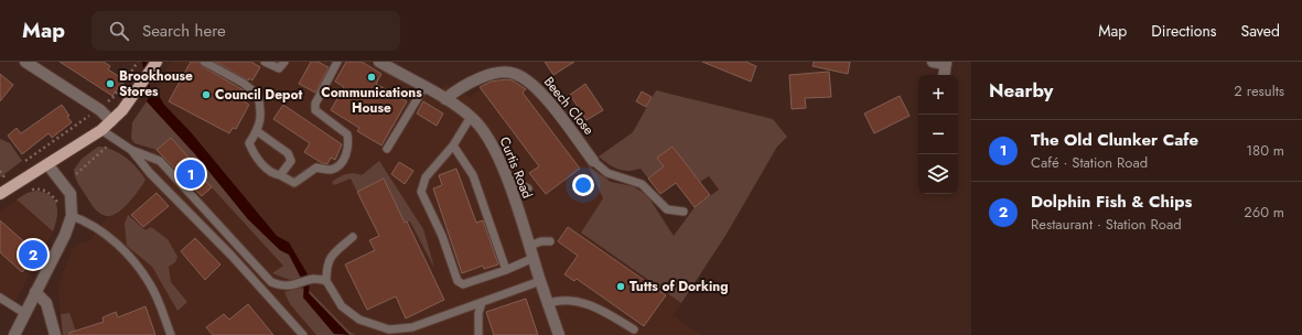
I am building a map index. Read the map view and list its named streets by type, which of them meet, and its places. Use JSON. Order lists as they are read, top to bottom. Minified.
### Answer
{"streets":{"street":["Beech Close","Curtis Road"]},"crossings":[["Beech Close","Curtis Road"]],"places":["Communications House","Brookhouse Stores","Council Depot","Tutts of Dorking"],"page":{"header":"Map","search":"Search here","nav":["Map","Directions","Saved"],"heading":["Nearby","2 results"],"map_buttons":["+","−"],"list":[{"mark":"1","name":"The Old Clunker Cafe","note":"Café · Station Road","value":"180 m"},{"mark":"2","name":"Dolphin Fish & Chips","note":"Restaurant · Station Road","value":"260 m"}],"pins":["1","2"]}}
